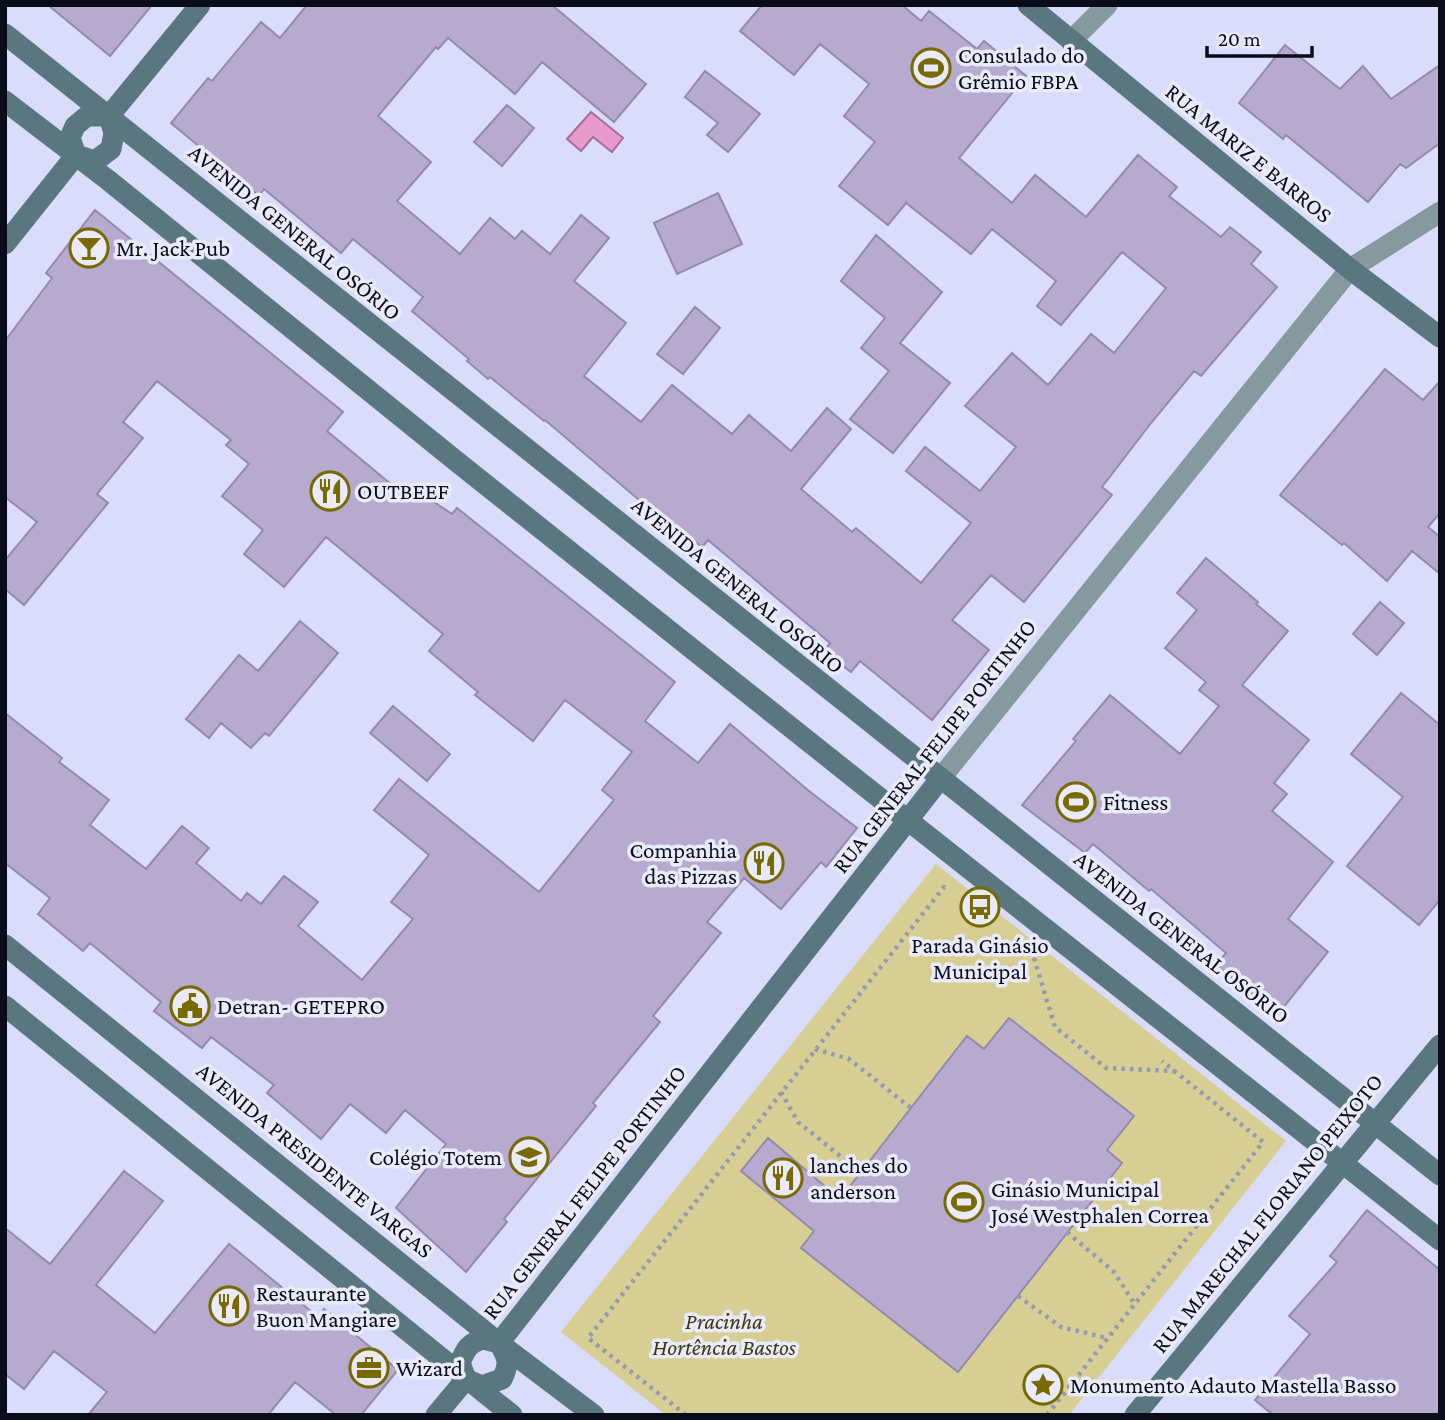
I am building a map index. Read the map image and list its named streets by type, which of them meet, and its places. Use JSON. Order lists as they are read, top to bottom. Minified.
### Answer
{"streets":{"main road":["RUA MARIZ E BARROS","AVENIDA GENERAL OSÓRIO","RUA GENERAL FELIPE PORTINHO","AVENIDA PRESIDENTE VARGAS","RUA MARECHAL FLORIANO PEIXOTO"]},"crossings":[["RUA MARIZ E BARROS","RUA GENERAL FELIPE PORTINHO"],["AVENIDA GENERAL OSÓRIO","RUA GENERAL FELIPE PORTINHO"],["AVENIDA GENERAL OSÓRIO","RUA MARECHAL FLORIANO PEIXOTO"],["RUA GENERAL FELIPE PORTINHO","AVENIDA PRESIDENTE VARGAS"]],"parks":["Pracinha Hortência Bastos"],"places":{"sports":["Consulado do Grêmio FBPA","Fitness","Ginásio Municipal José Westphalen Correa"],"bar":["Mr. Jack Pub"],"restaurant":["OUTBEEF","Companhia das Pizzas","lanches do anderson","Restaurante Buon Mangiare"],"bus stop":["Parada Ginásio Municipal"],"public building":["Detran- GETEPRO"],"school or university":["Colégio Totem"],"office":["Wizard"],"place":["Monumento Adauto Mastella Basso"]},"scale_bar":"20 m"}
